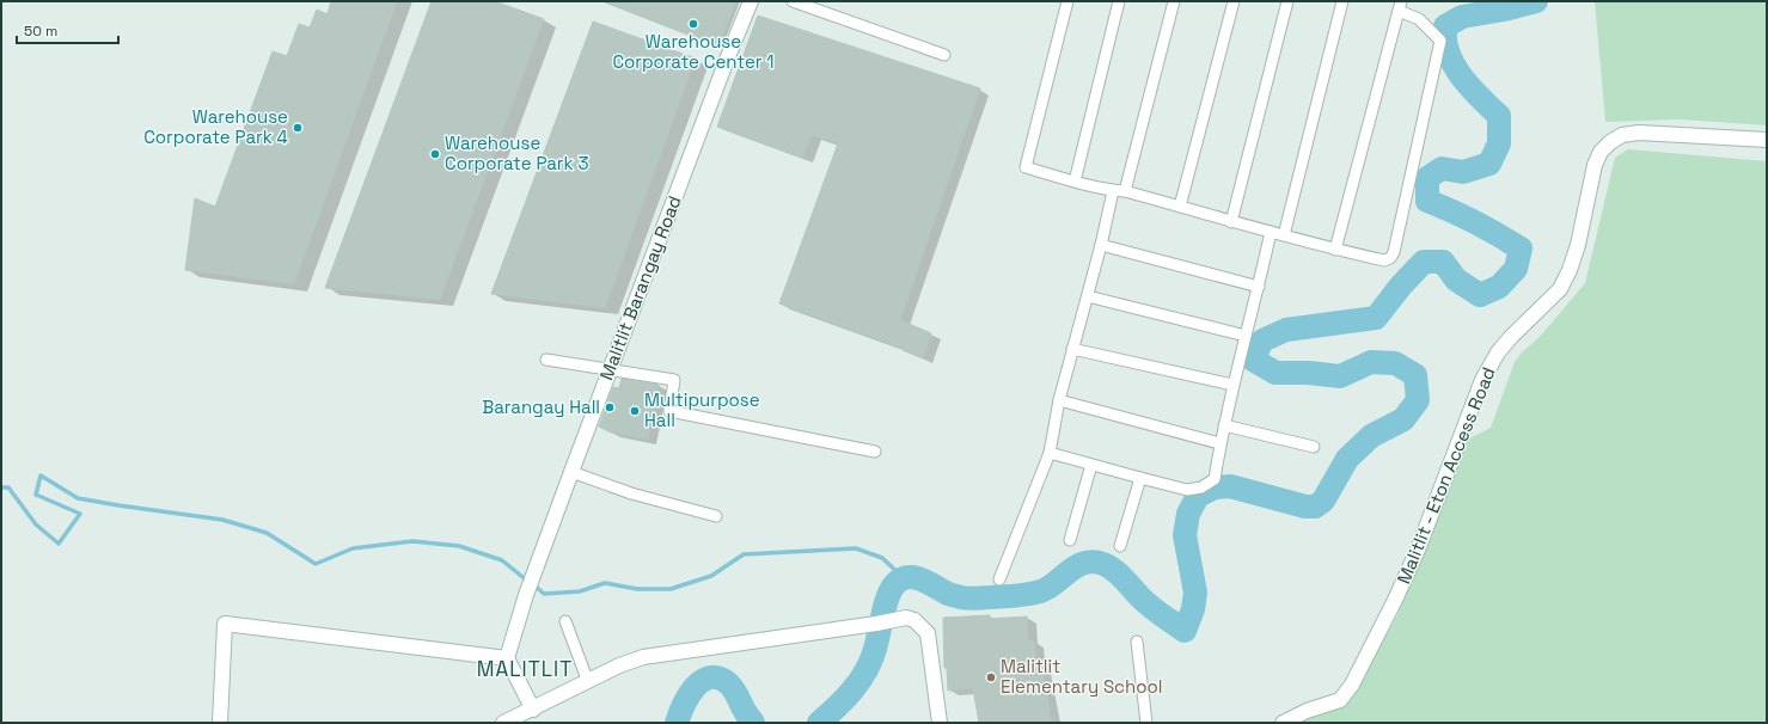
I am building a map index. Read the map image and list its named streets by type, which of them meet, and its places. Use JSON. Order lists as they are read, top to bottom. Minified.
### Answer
{"streets":{"street":["Malitlit Barangay Road","Malitlit - Eton Access Road"]},"districts":["MALITLIT"],"places":["Warehouse Corporate Center 1","Warehouse Corporate Park 4","Warehouse Corporate Park 3","Barangay Hall","Multipurpose Hall","Malitlit Elementary School"],"scale_bar":"50 m"}
